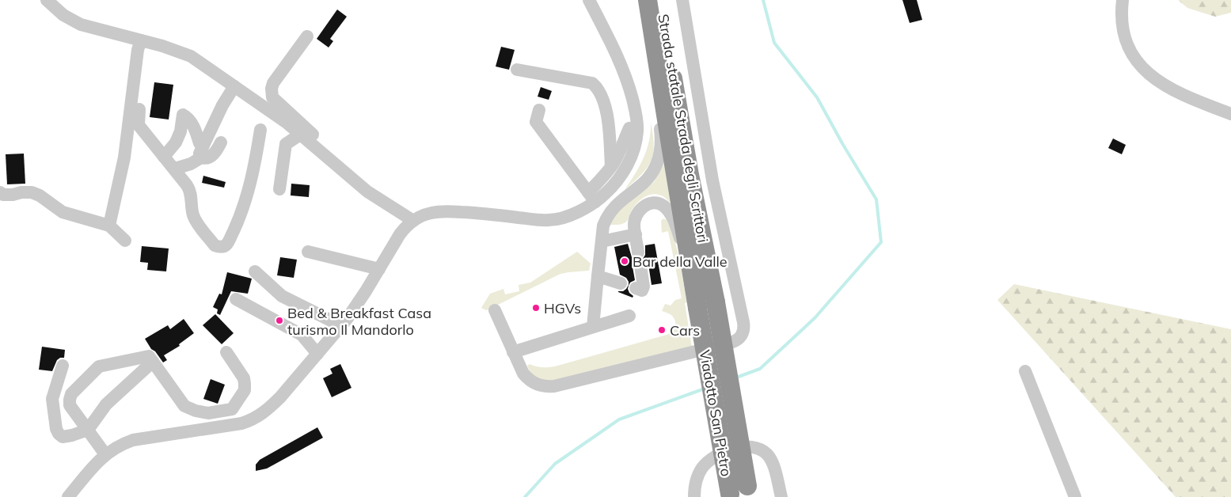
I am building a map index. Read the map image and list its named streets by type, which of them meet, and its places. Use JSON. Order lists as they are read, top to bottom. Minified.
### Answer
{"streets":{"highway":["Strada statale Strada degli Scrittori","Viadotto San Pietro"]},"crossings":[["Strada statale Strada degli Scrittori","Viadotto San Pietro"]],"places":["Bar della Valle","HGVs","Bed & Breakfast Casa turismo Il Mandorlo","Cars"]}
